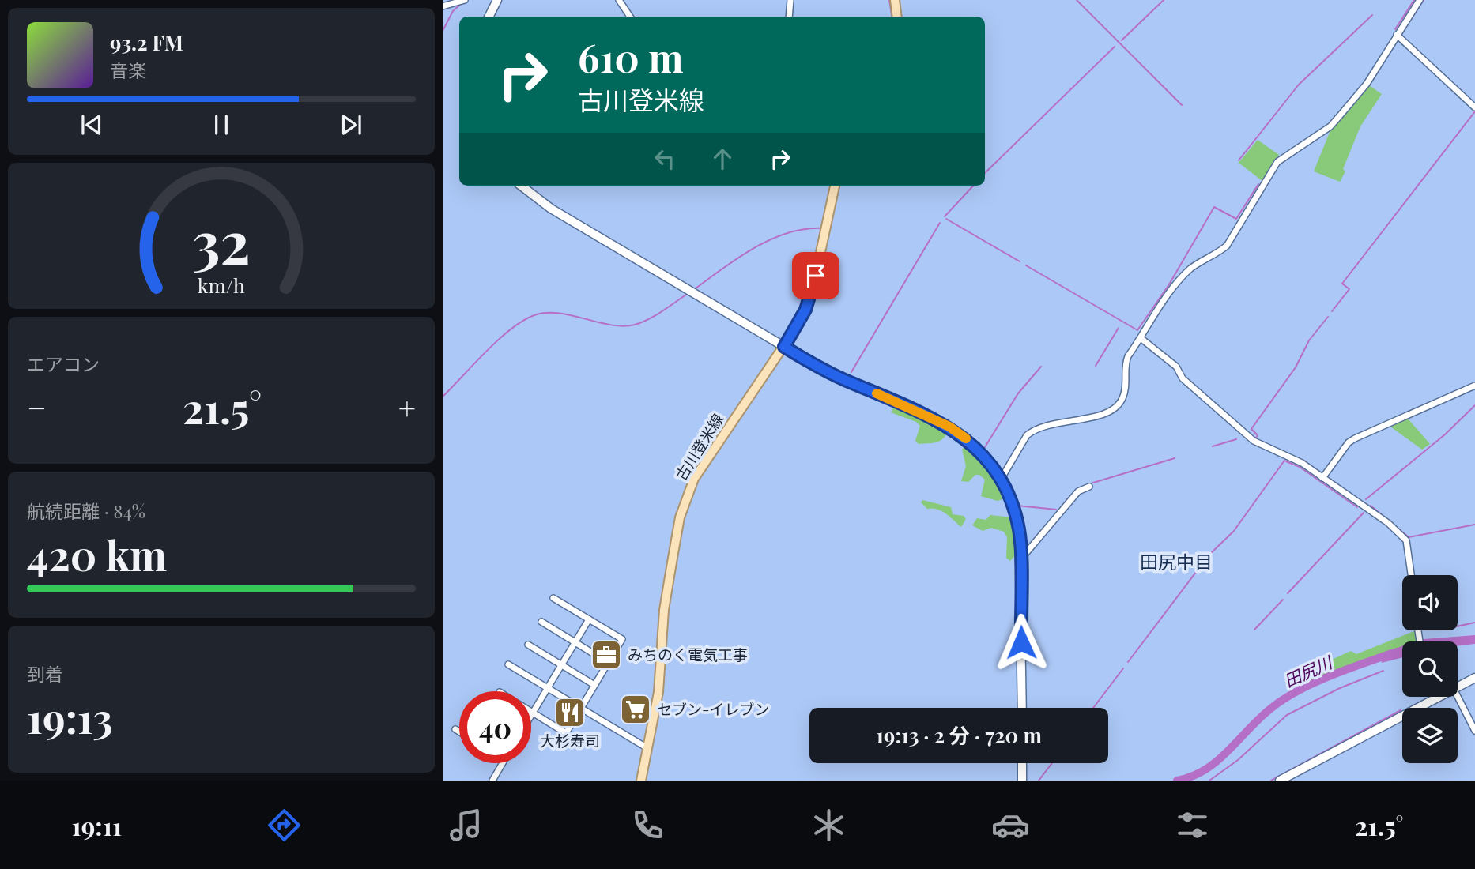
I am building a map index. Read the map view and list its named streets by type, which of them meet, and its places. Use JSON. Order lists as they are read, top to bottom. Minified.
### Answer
{"streets":{"main road":["古川登米線"]},"districts":["田尻中目"],"water":["田尻川"],"places":{"office":["みちのく電気工事"],"supermarket":["セブン-イレブン"],"restaurant":["大杉寿司"]},"page":{"turn":["610 m","古川登米線"],"song":["93.2 FM","音楽"],"tile":["エアコン",["航続距離 · 84%","420 km"],["到着","19:13"]],"heat":["−","21.5°","+"],"limit":"40","trip":"19:13 · 2 分 · 720 m","tabs":["19:11","21.5°"],"gauge":["32","km/h"]}}
